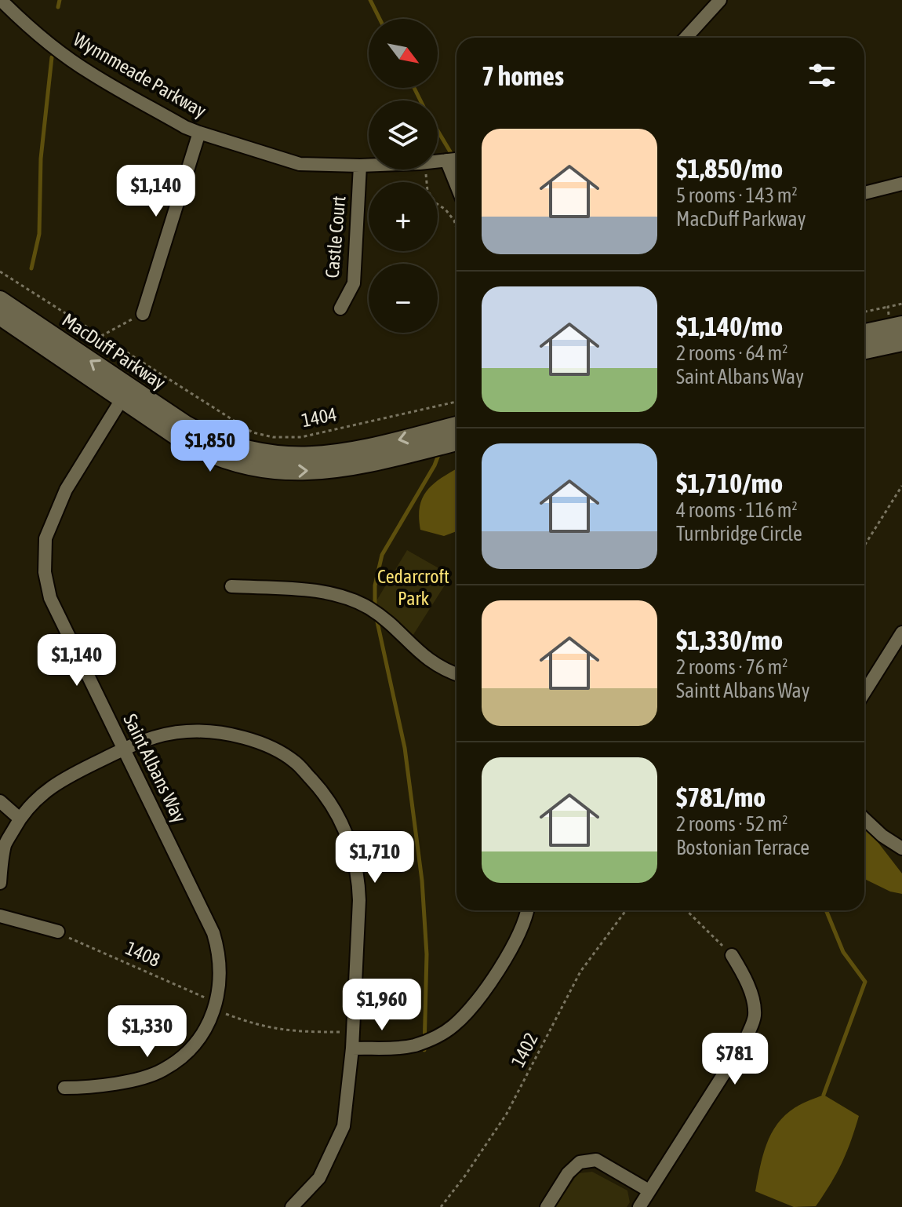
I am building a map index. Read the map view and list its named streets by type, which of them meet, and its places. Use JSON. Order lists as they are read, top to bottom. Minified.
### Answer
{"streets":{"street":["Wynnmeade Parkway","Castle Court","MacDuff Parkway","Saint Albans Way"],"path":["1404","1408","1402"]},"crossings":[["Wynnmeade Parkway","Castle Court"],["MacDuff Parkway","Saint Albans Way"],["Saint Albans Way","1408"]],"parks":["Cedarcroft Park"],"north":"bottom right","page":{"map_buttons":["+","−"],"heading":"7 homes","list":[{"name":"$1,850/mo","note":"5 rooms · 143 m² · MacDuff Parkway"},{"name":"$1,140/mo","note":"2 rooms · 64 m² · Saint Albans Way"},{"name":"$1,710/mo","note":"4 rooms · 116 m² · Turnbridge Circle"},{"name":"$1,330/mo","note":"2 rooms · 76 m² · Saintt Albans Way"},{"name":"$781/mo","note":"2 rooms · 52 m² · Bostonian Terrace"}],"price":["$1,140","$1,850","$1,140","$1,710","$1,960","$1,330","$781"]}}
